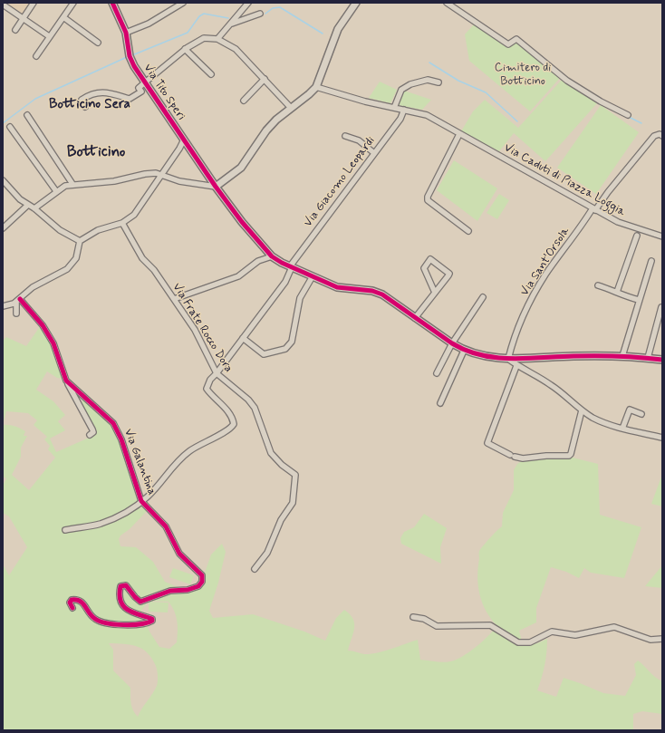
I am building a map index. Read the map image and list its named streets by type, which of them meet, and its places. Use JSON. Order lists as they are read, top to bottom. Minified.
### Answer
{"streets":{"street":["Via Tito Speri","Via Caduti di Piazza Loggia","Via Giacomo Leopardi","Via Sant'Orsola","Via Frate Rocco Dora","Via Galantina"]},"crossings":[["Via Caduti di Piazza Loggia","Via Giacomo Leopardi"],["Via Caduti di Piazza Loggia","Via Sant'Orsola"],["Via Giacomo Leopardi","Via Frate Rocco Dora"],["Via Giacomo Leopardi","Via Galantina"]],"districts":["Botticino Sera","Botticino"],"parks":["Cimitero di Botticino"]}
